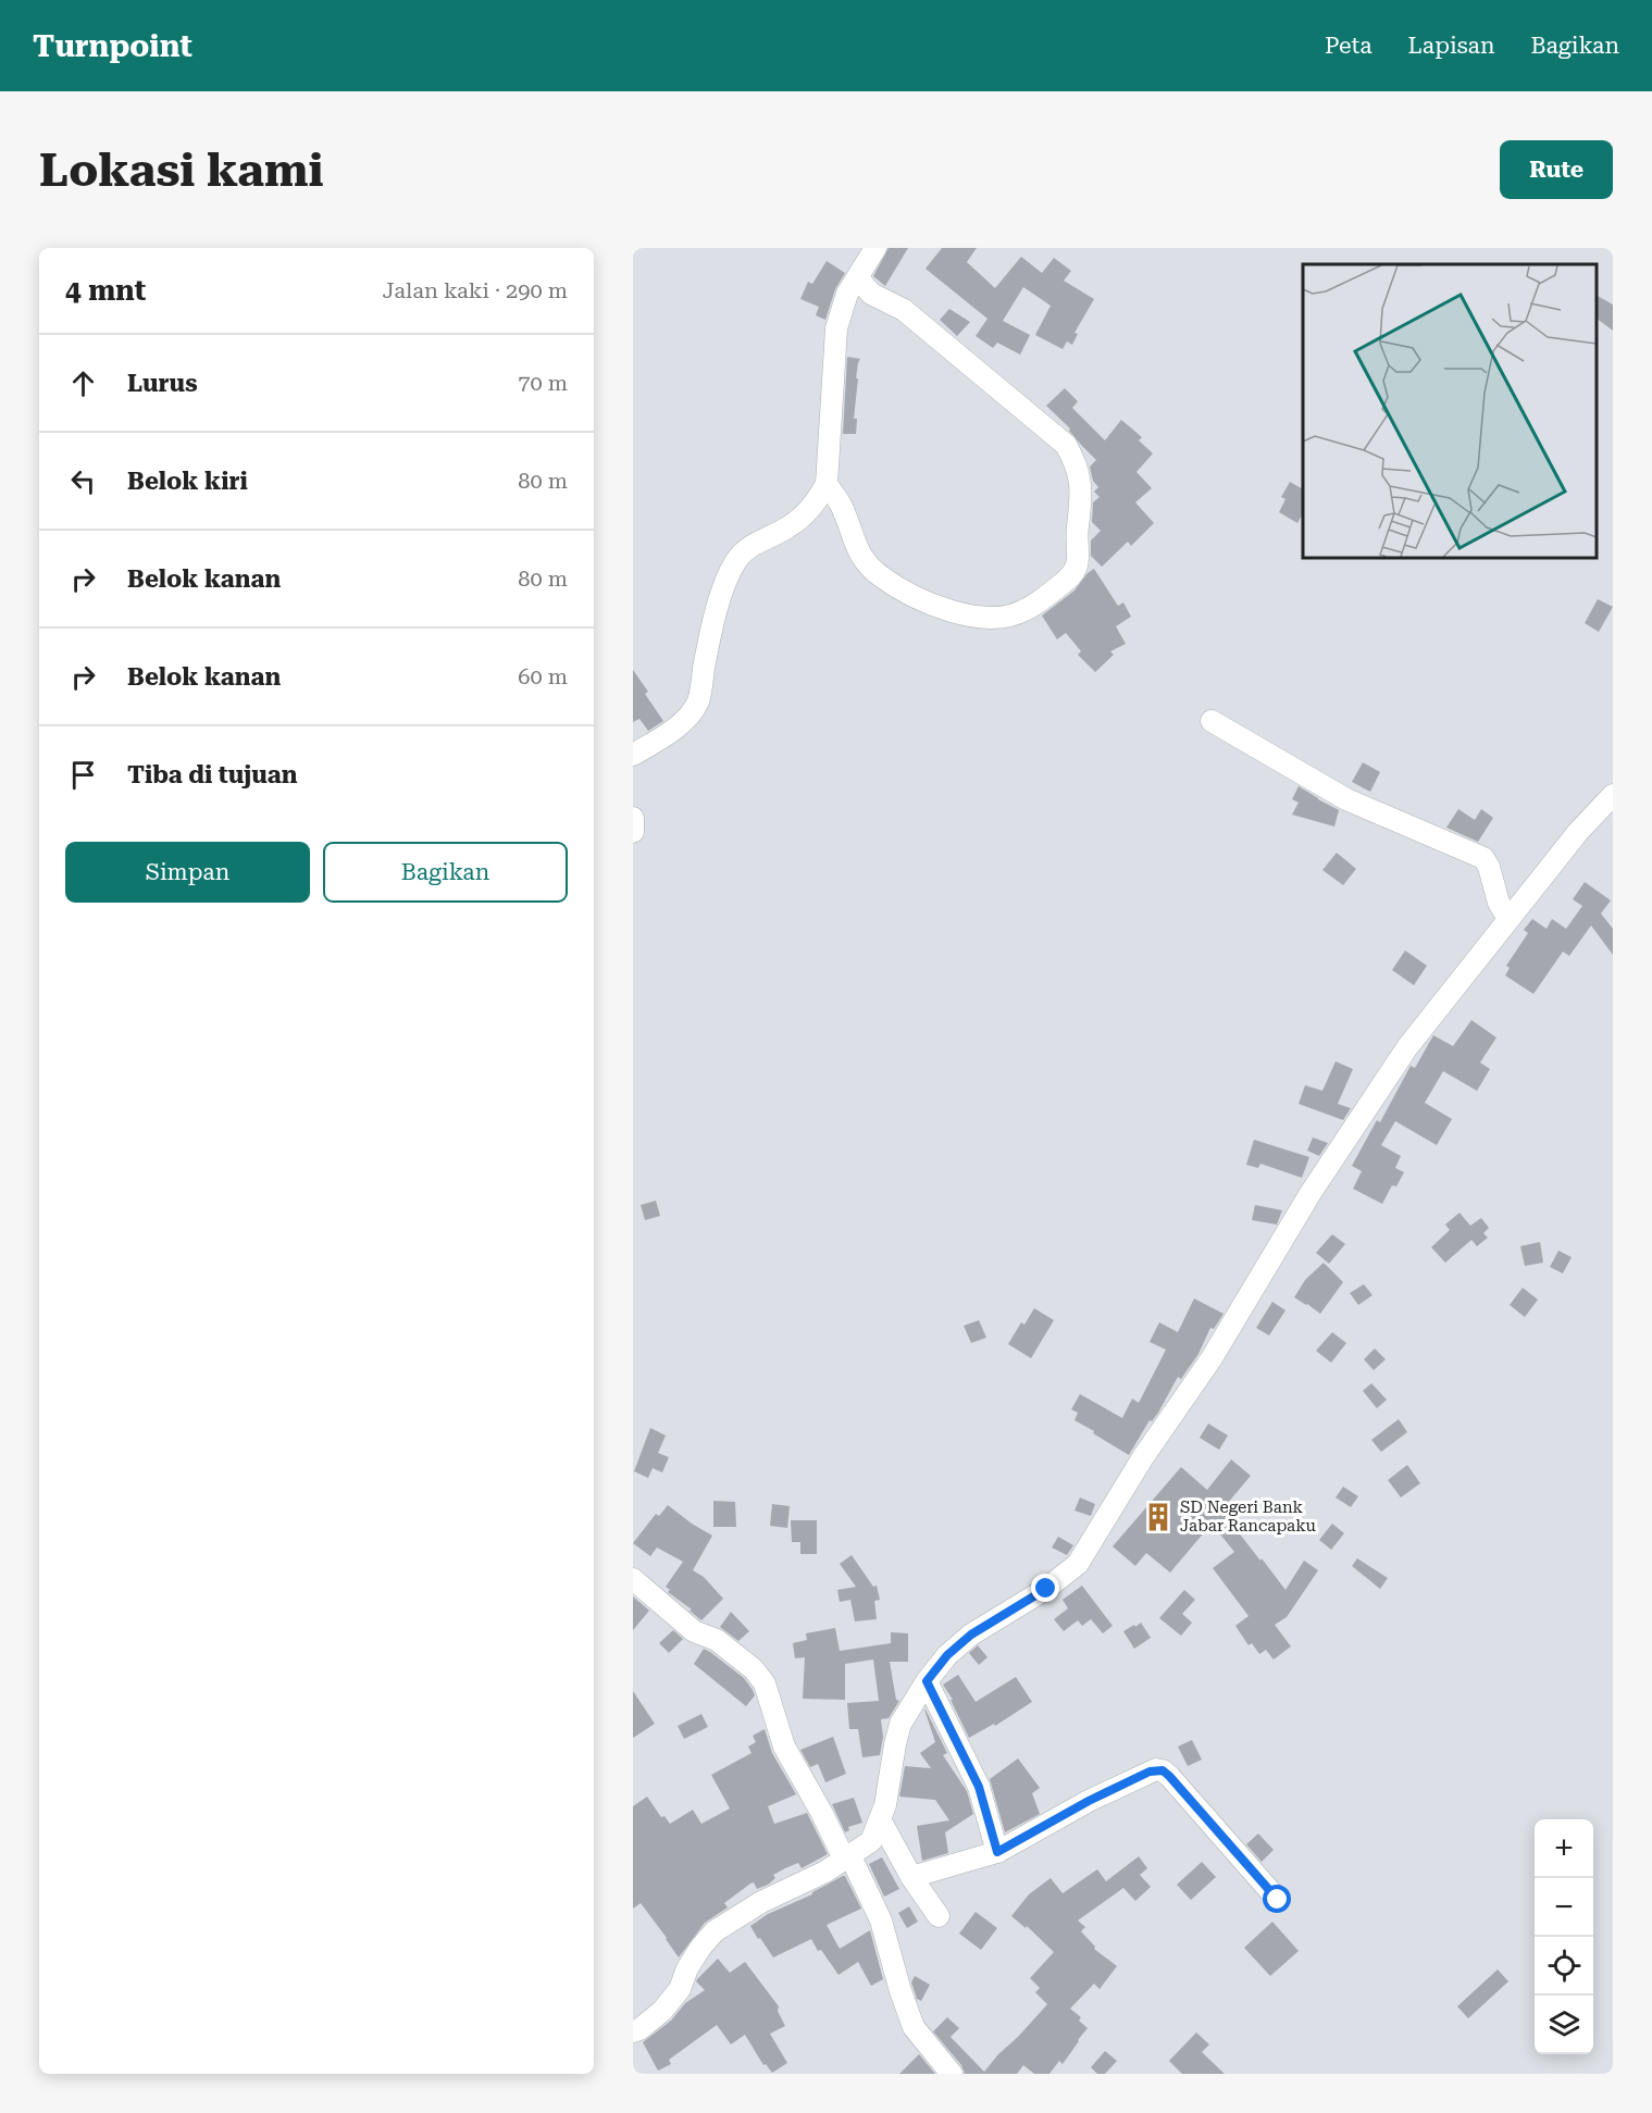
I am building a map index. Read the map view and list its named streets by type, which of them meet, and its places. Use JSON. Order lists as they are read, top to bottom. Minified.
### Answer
{"places":{"building":["SD Negeri Bank Jabar Rancapaku"]},"page":{"header":"Turnpoint","nav":["Peta","Lapisan","Bagikan"],"buttons":["Rute",["Simpan","Bagikan"]],"title":"Lokasi kami","heading":["4 mnt","Jalan kaki · 290 m"],"list":[["Lurus","70 m"],["Belok kiri","80 m"],["Belok kanan","80 m"],["Belok kanan","60 m"],"Tiba di tujuan"],"map_buttons":["+","−"]}}
